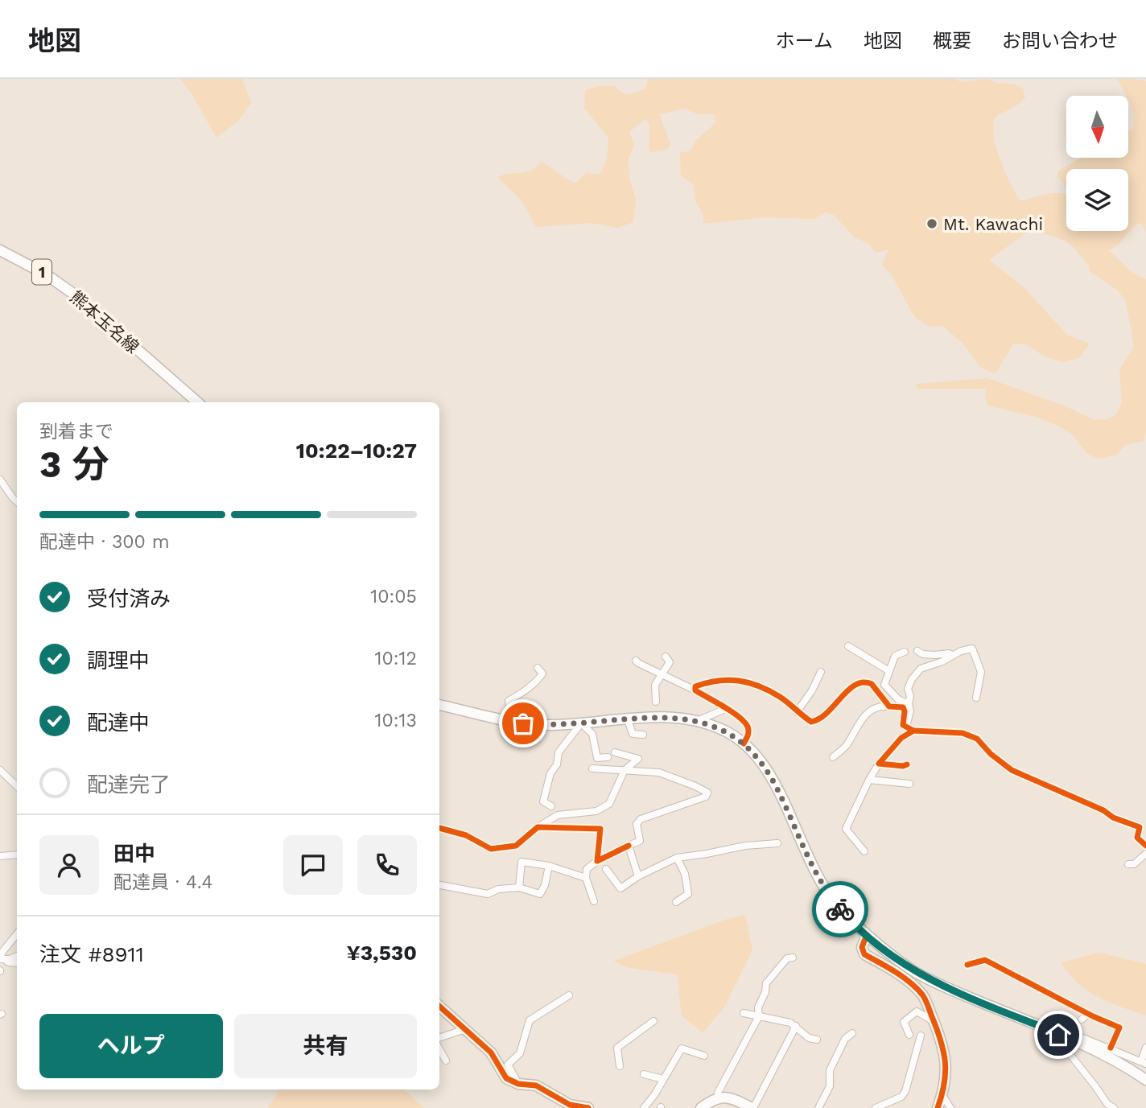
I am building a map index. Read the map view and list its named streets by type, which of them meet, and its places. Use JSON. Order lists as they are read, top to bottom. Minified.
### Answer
{"streets":{"main road":["1","熊本玉名線"]},"places":["Mt. Kawachi"],"north":"bottom","page":{"header":"地図","nav":["ホーム","地図","概要","お問い合わせ"],"heading":["3 分","到着まで","10:22–10:27"],"panel":["田中","配達員 · 4.4","注文 #8911","¥3,530"],"bar":"配達中 · 300 m","list":[["受付済み","10:05"],["調理中","10:12"],["配達中","10:13"],"配達完了"],"buttons":["ヘルプ","共有"]}}
